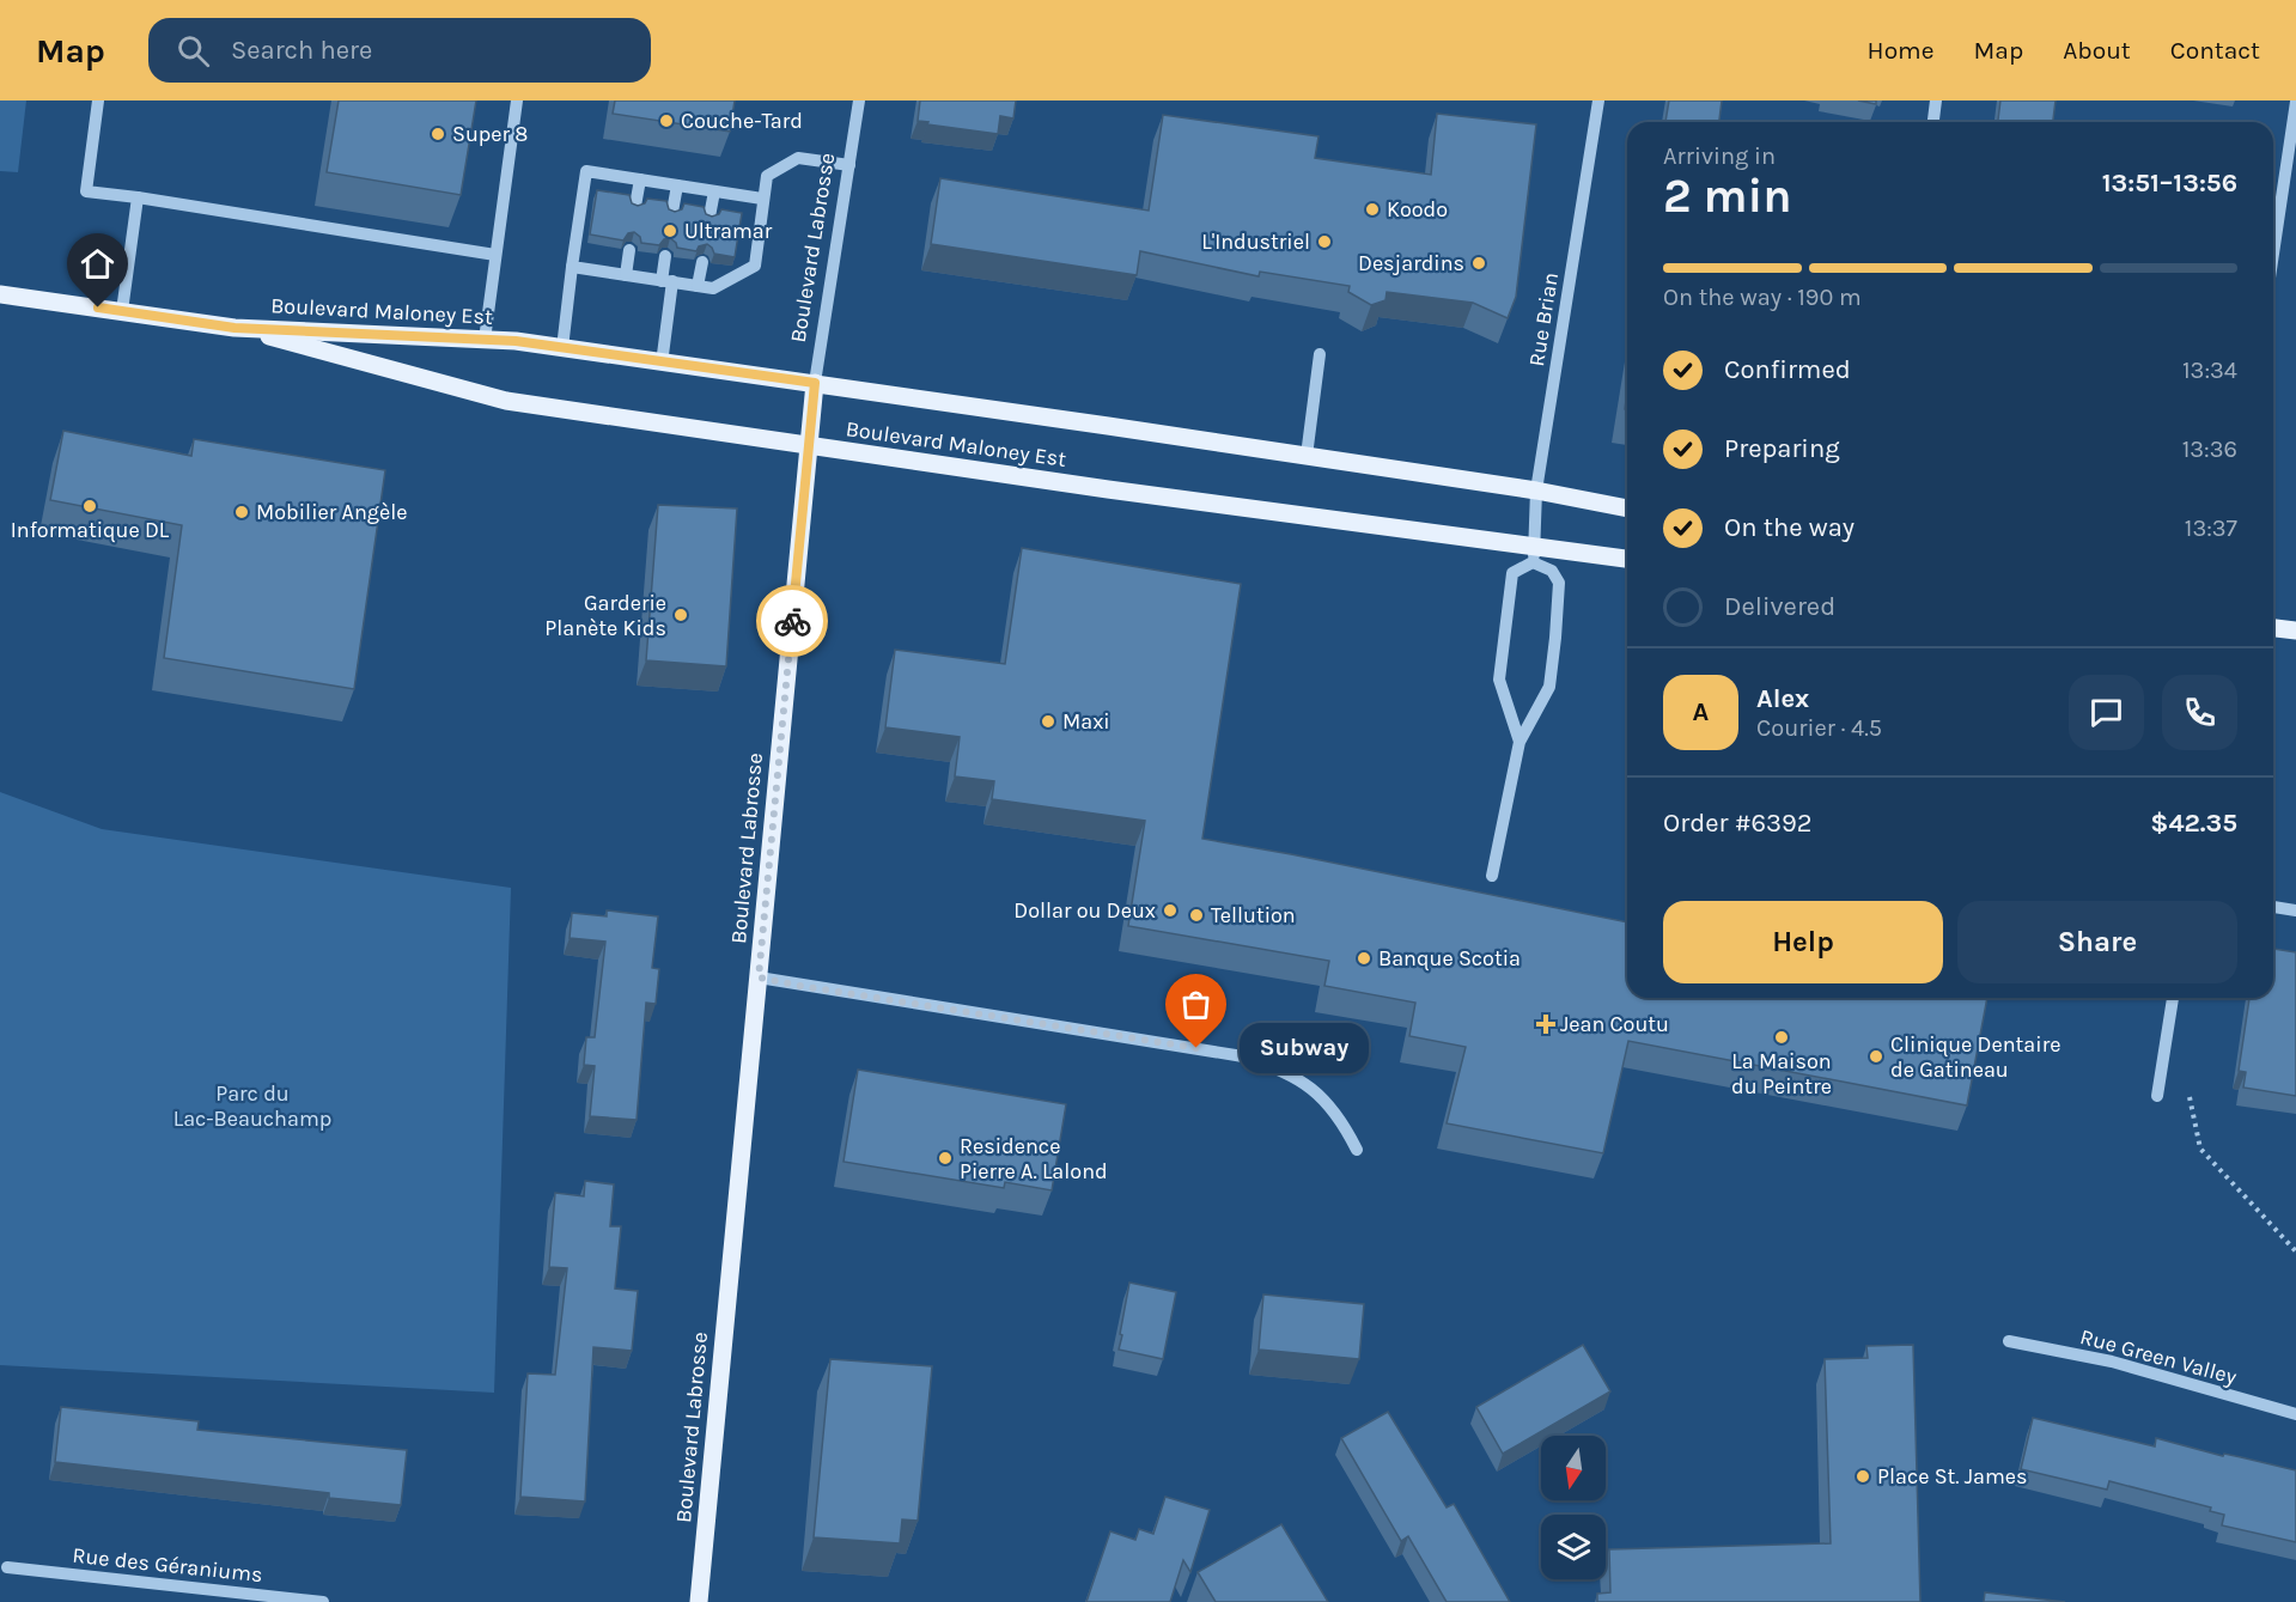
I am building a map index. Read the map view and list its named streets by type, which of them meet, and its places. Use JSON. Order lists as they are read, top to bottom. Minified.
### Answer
{"streets":{"main road":["Boulevard Labrosse","Boulevard Maloney Est"],"street":["Rue Brian","Rue Green Valley","Rue des Géraniums"]},"crossings":[["Boulevard Labrosse","Boulevard Maloney Est"],["Boulevard Maloney Est","Rue Brian"]],"parks":["Parc du Lac-Beauchamp"],"places":{"other":["Couche-Tard","Super 8","Koodo","Ultramar","L'Industriel","Desjardins","Informatique DL","Mobilier Angèle","Garderie Planète Kids","Maxi","Dollar ou Deux","Tellution","Banque Scotia","La Maison du Peintre","Subway","Clinique Dentaire de Gatineau","Residence Pierre A. Lalond","Place St. James"],"health":["Jean Coutu"]},"north":"bottom","page":{"header":"Map","search":"Search here","nav":["Home","Map","About","Contact"],"heading":["2 min","Arriving in","13:51–13:56"],"panel":["Alex","Courier · 4.5","Order #6392","$42.35"],"bar":"On the way · 190 m","list":[["Confirmed","13:34"],["Preparing","13:36"],["On the way","13:37"],"Delivered"],"round":"A","buttons":["Help","Share"],"bubble":"Subway"}}
